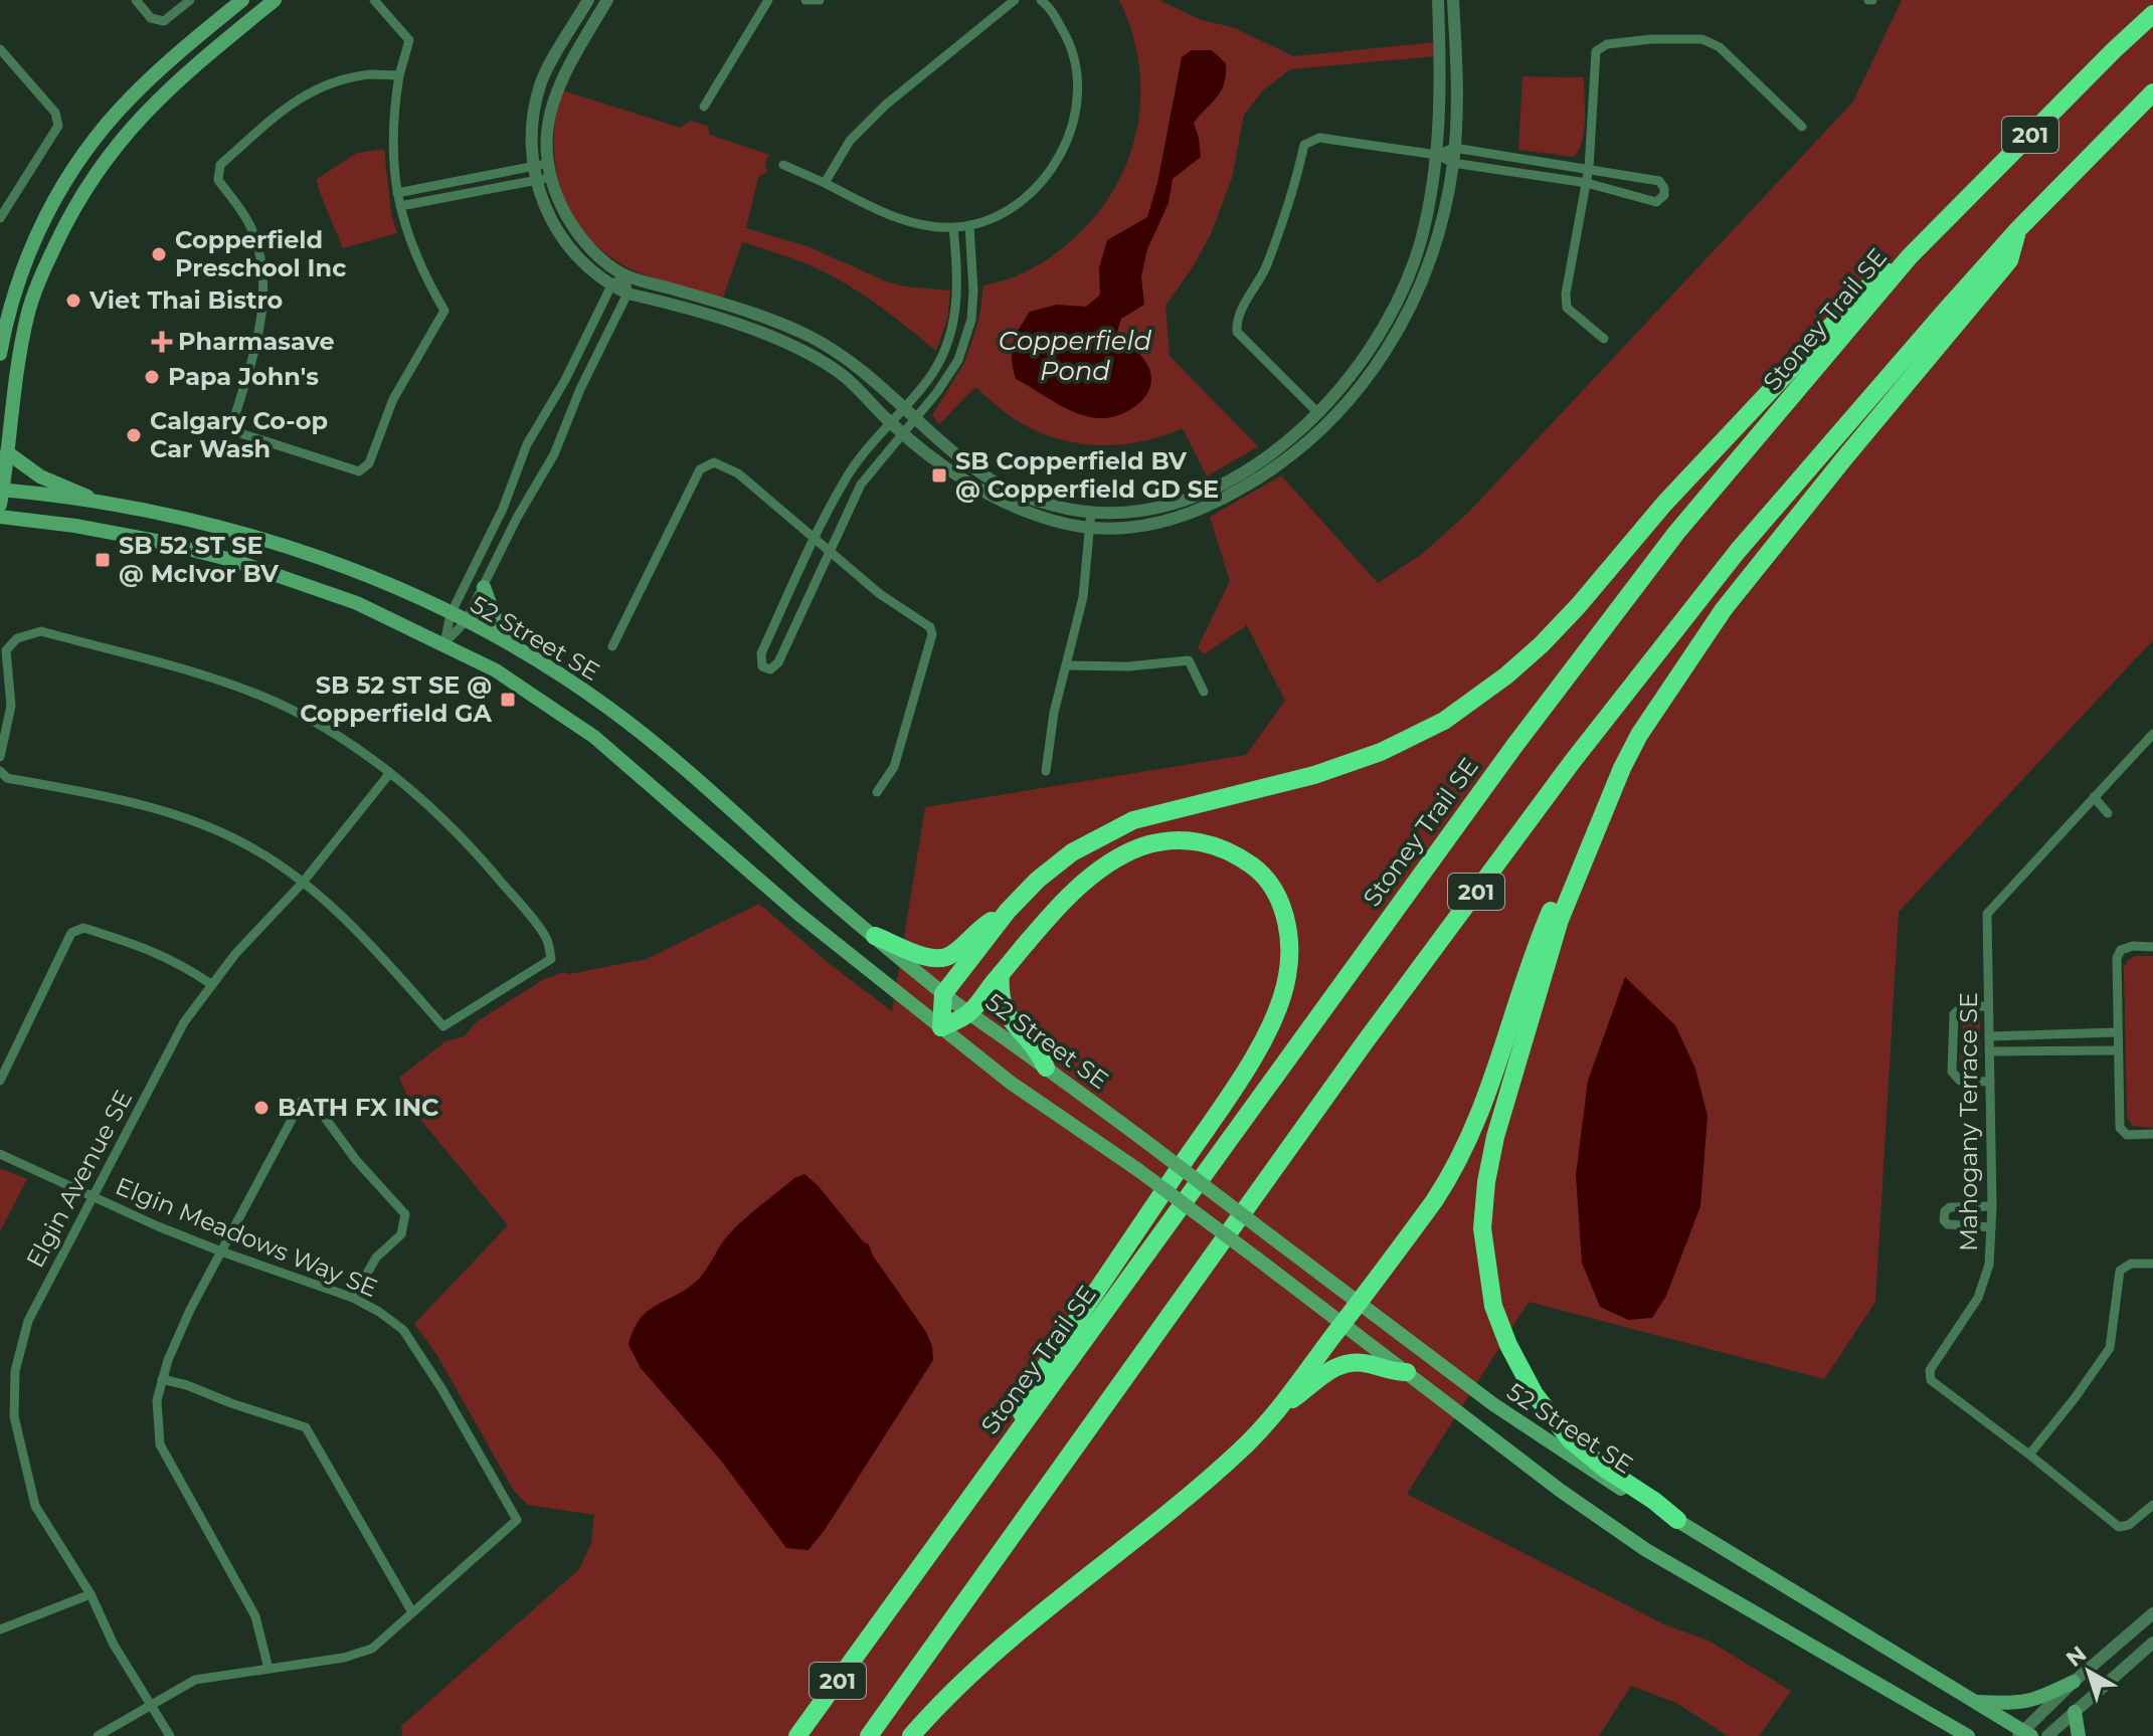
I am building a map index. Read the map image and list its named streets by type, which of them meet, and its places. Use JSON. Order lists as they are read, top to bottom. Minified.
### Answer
{"streets":{"highway":["201","Stoney Trail SE"],"main road":["52 Street SE"],"street":["Mahogany Terrace SE","Elgin Avenue SE","Elgin Meadows Way SE"]},"crossings":[["Elgin Avenue SE","Elgin Meadows Way SE"]],"water":["Copperfield Pond"],"places":{"other":["Copperfield Preschool Inc","Viet Thai Bistro","Papa John's","Calgary Co-op Car Wash","BATH FX INC"],"health":["Pharmasave"],"transit":["SB Copperfield BV @ Copperfield GD SE","SB 52 ST SE @ McIvor BV","SB 52 ST SE @ Copperfield GA"]},"north":"top left"}
